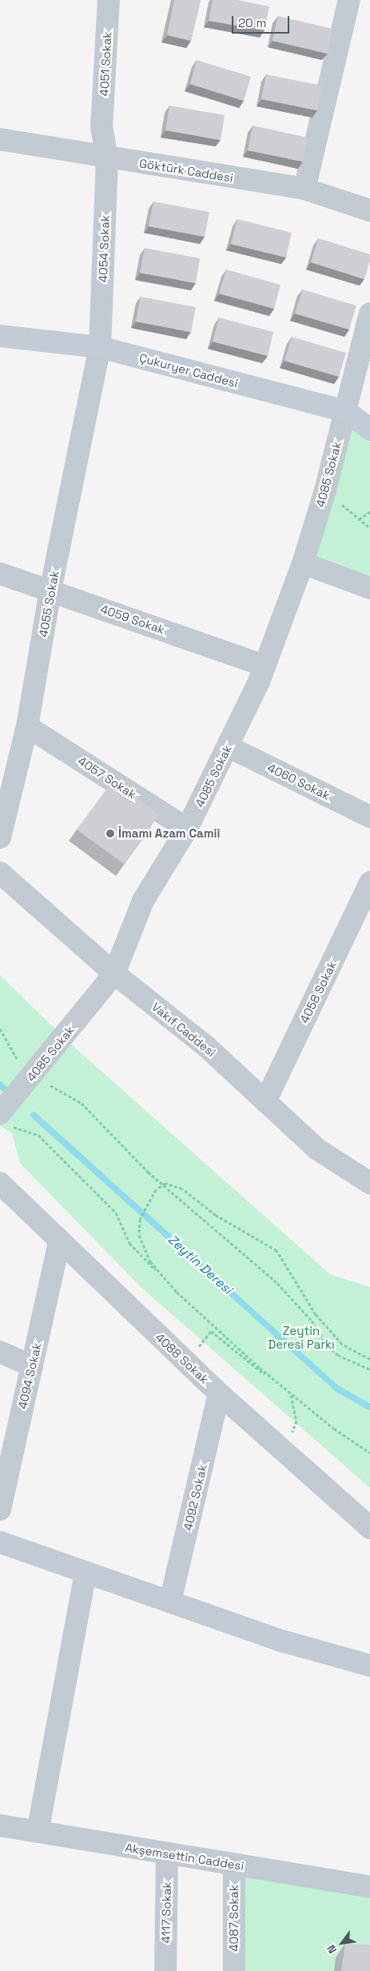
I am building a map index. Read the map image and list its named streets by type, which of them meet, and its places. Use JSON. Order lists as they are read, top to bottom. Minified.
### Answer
{"streets":{"street":["4051 Sokak","Göktürk Caddesi","4054 Sokak","Çukuryer Caddesi","4085 Sokak","4055 Sokak","4059 Sokak","4057 Sokak","4060 Sokak","4058 Sokak","Vakıf Caddesi","4088 Sokak","4094 Sokak","4092 Sokak","Akşemsettin Caddesi","4117 Sokak","4087 Sokak"]},"crossings":[["4051 Sokak","4054 Sokak"],["Göktürk Caddesi","4054 Sokak"],["4054 Sokak","Çukuryer Caddesi"],["4054 Sokak","4055 Sokak"],["Çukuryer Caddesi","4085 Sokak"],["4085 Sokak","4059 Sokak"],["4085 Sokak","4057 Sokak"],["4085 Sokak","4060 Sokak"],["4085 Sokak","Vakıf Caddesi"],["4055 Sokak","4059 Sokak"],["4055 Sokak","4057 Sokak"],["4058 Sokak","Vakıf Caddesi"],["4088 Sokak","4094 Sokak"],["4088 Sokak","4092 Sokak"],["Akşemsettin Caddesi","4117 Sokak"],["Akşemsettin Caddesi","4087 Sokak"]],"water":["Zeytin Deresi"],"parks":["Zeytin Deresi Parkı"],"places":["İmamı Azam Camii"],"scale_bar":"20 m","north":"bottom left"}
